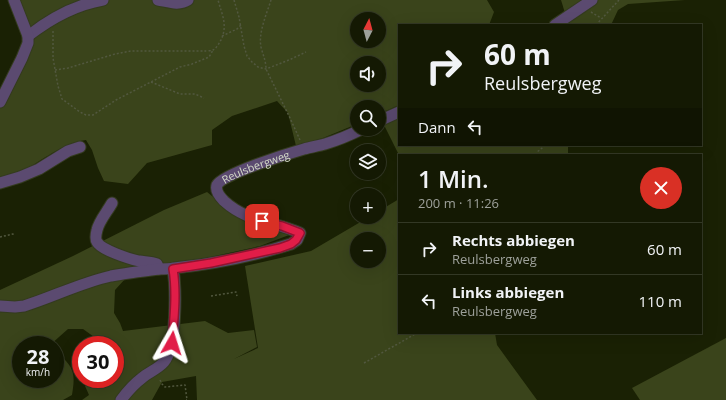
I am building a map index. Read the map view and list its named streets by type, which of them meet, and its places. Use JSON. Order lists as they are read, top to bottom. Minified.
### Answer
{"streets":{"street":["Reulsbergweg"]},"north":"top","page":{"map_buttons":["+","−"],"turn":["60 m","Reulsbergweg"],"then":"Dann","heading":["1 Min.","200 m · 11:26"],"list":[{"name":"Rechts abbiegen","note":"Reulsbergweg","value":"60 m"},{"name":"Links abbiegen","note":"Reulsbergweg","value":"110 m"}],"speed":"28 km/h","limit":"30"}}
